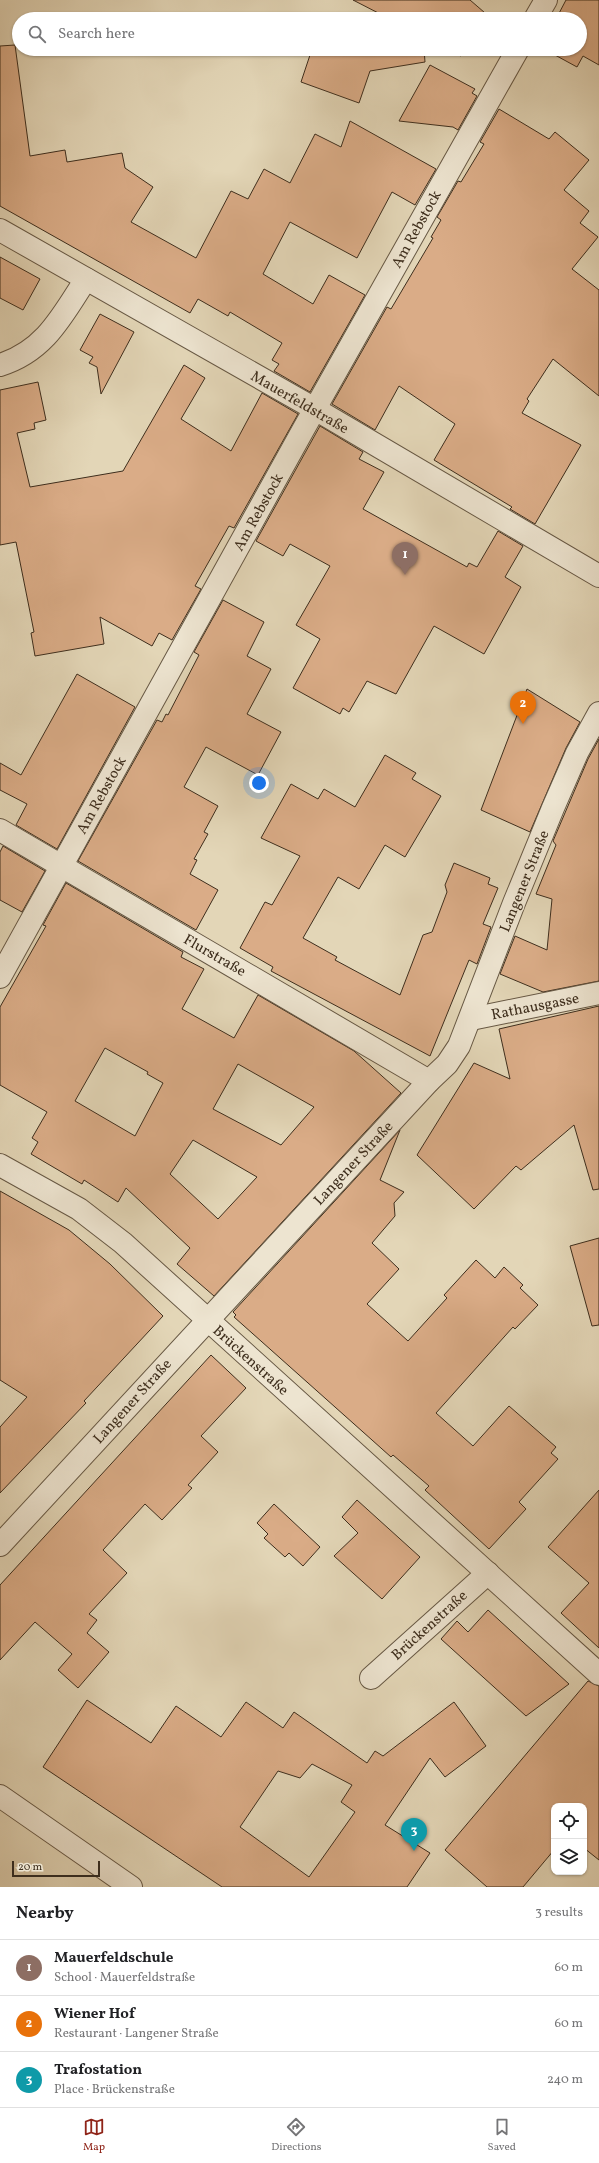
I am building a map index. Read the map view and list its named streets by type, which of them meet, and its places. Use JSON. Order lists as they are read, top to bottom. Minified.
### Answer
{"streets":{"street":["Am Rebstock","Mauerfeldstraße","Langener Straße","Flurstraße","Rathausgasse","Brückenstraße"]},"crossings":[["Am Rebstock","Mauerfeldstraße"],["Am Rebstock","Flurstraße"],["Langener Straße","Flurstraße"],["Langener Straße","Rathausgasse"],["Langener Straße","Brückenstraße"]],"scale_bar":"20 m","page":{"search":"Search here","pins":["1","2","3"],"scale":"20 m","heading":["Nearby","3 results"],"list":[{"mark":"1","name":"Mauerfeldschule","note":"School · Mauerfeldstraße","value":"60 m"},{"mark":"2","name":"Wiener Hof","note":"Restaurant · Langener Straße","value":"60 m"},{"mark":"3","name":"Trafostation","note":"Place · Brückenstraße","value":"240 m"}],"nav":["Map","Directions","Saved"]}}
